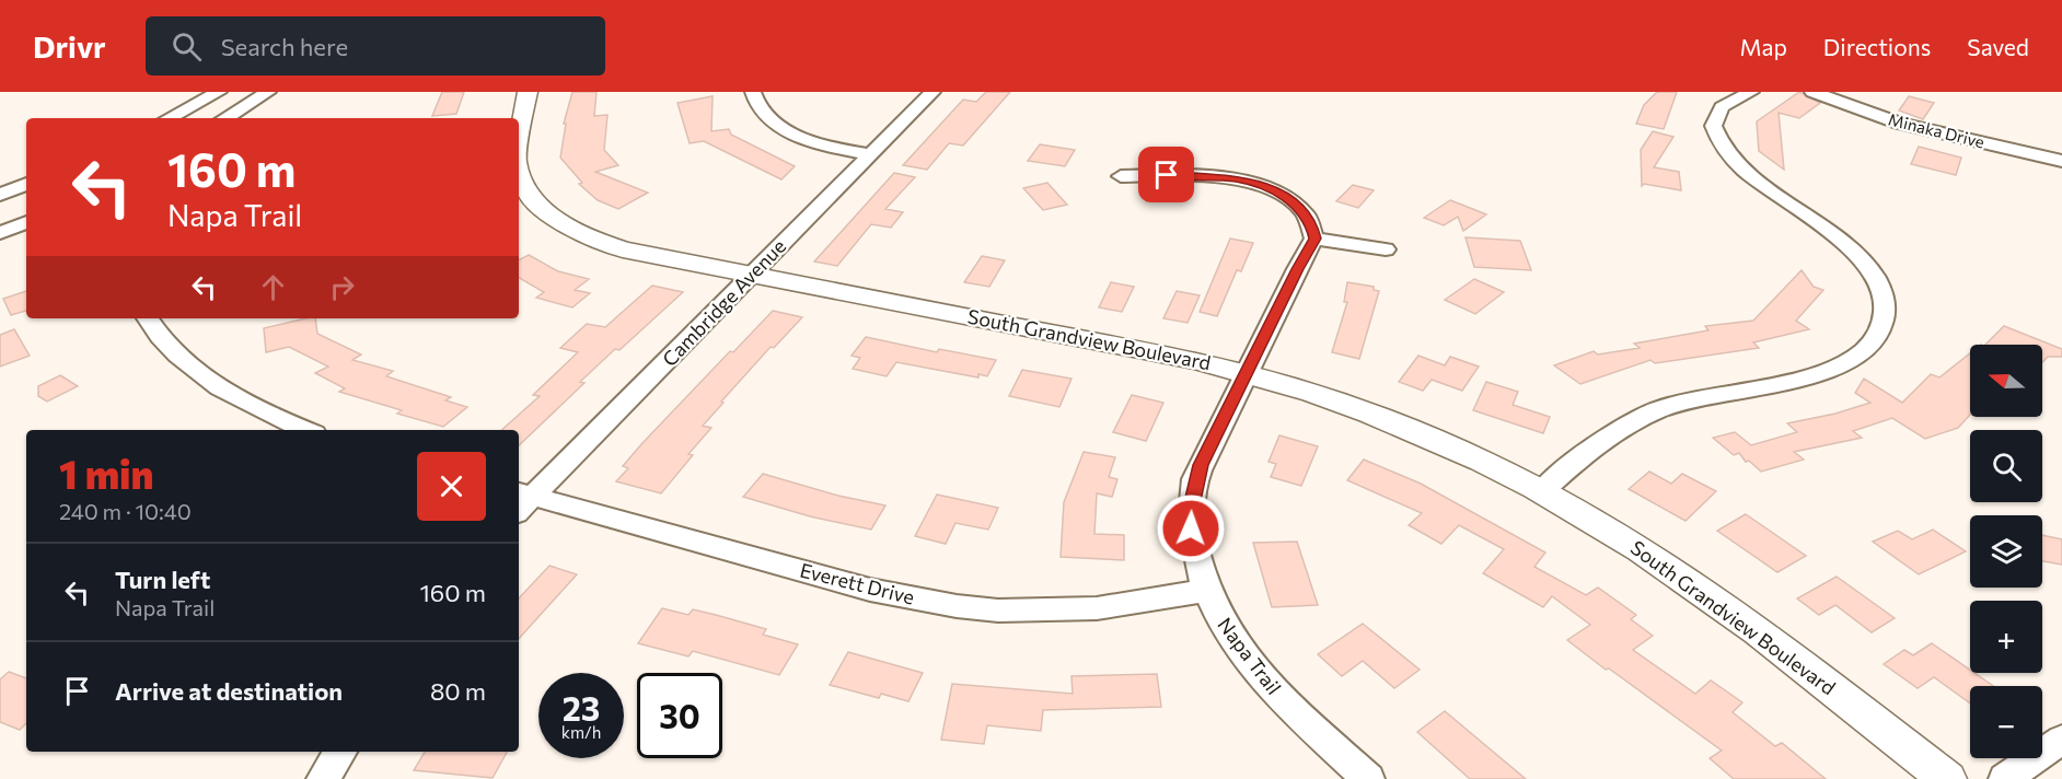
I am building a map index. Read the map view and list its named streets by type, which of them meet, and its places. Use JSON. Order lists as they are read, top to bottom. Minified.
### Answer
{"streets":{"street":["Minaka Drive","Cambridge Avenue","South Grandview Boulevard","Everett Drive","Napa Trail"]},"crossings":[["Cambridge Avenue","South Grandview Boulevard"],["Cambridge Avenue","Everett Drive"],["South Grandview Boulevard","Napa Trail"],["Everett Drive","Napa Trail"]],"north":"left","page":{"header":"Drivr","search":"Search here","nav":["Map","Directions","Saved"],"turn":["160 m","Napa Trail"],"map_buttons":["+","−"],"heading":["1 min","240 m · 10:40"],"list":[{"name":"Turn left","note":"Napa Trail","value":"160 m"},{"name":"Arrive at destination","value":"80 m"}],"speed":"23 km/h","limit":"30"}}
